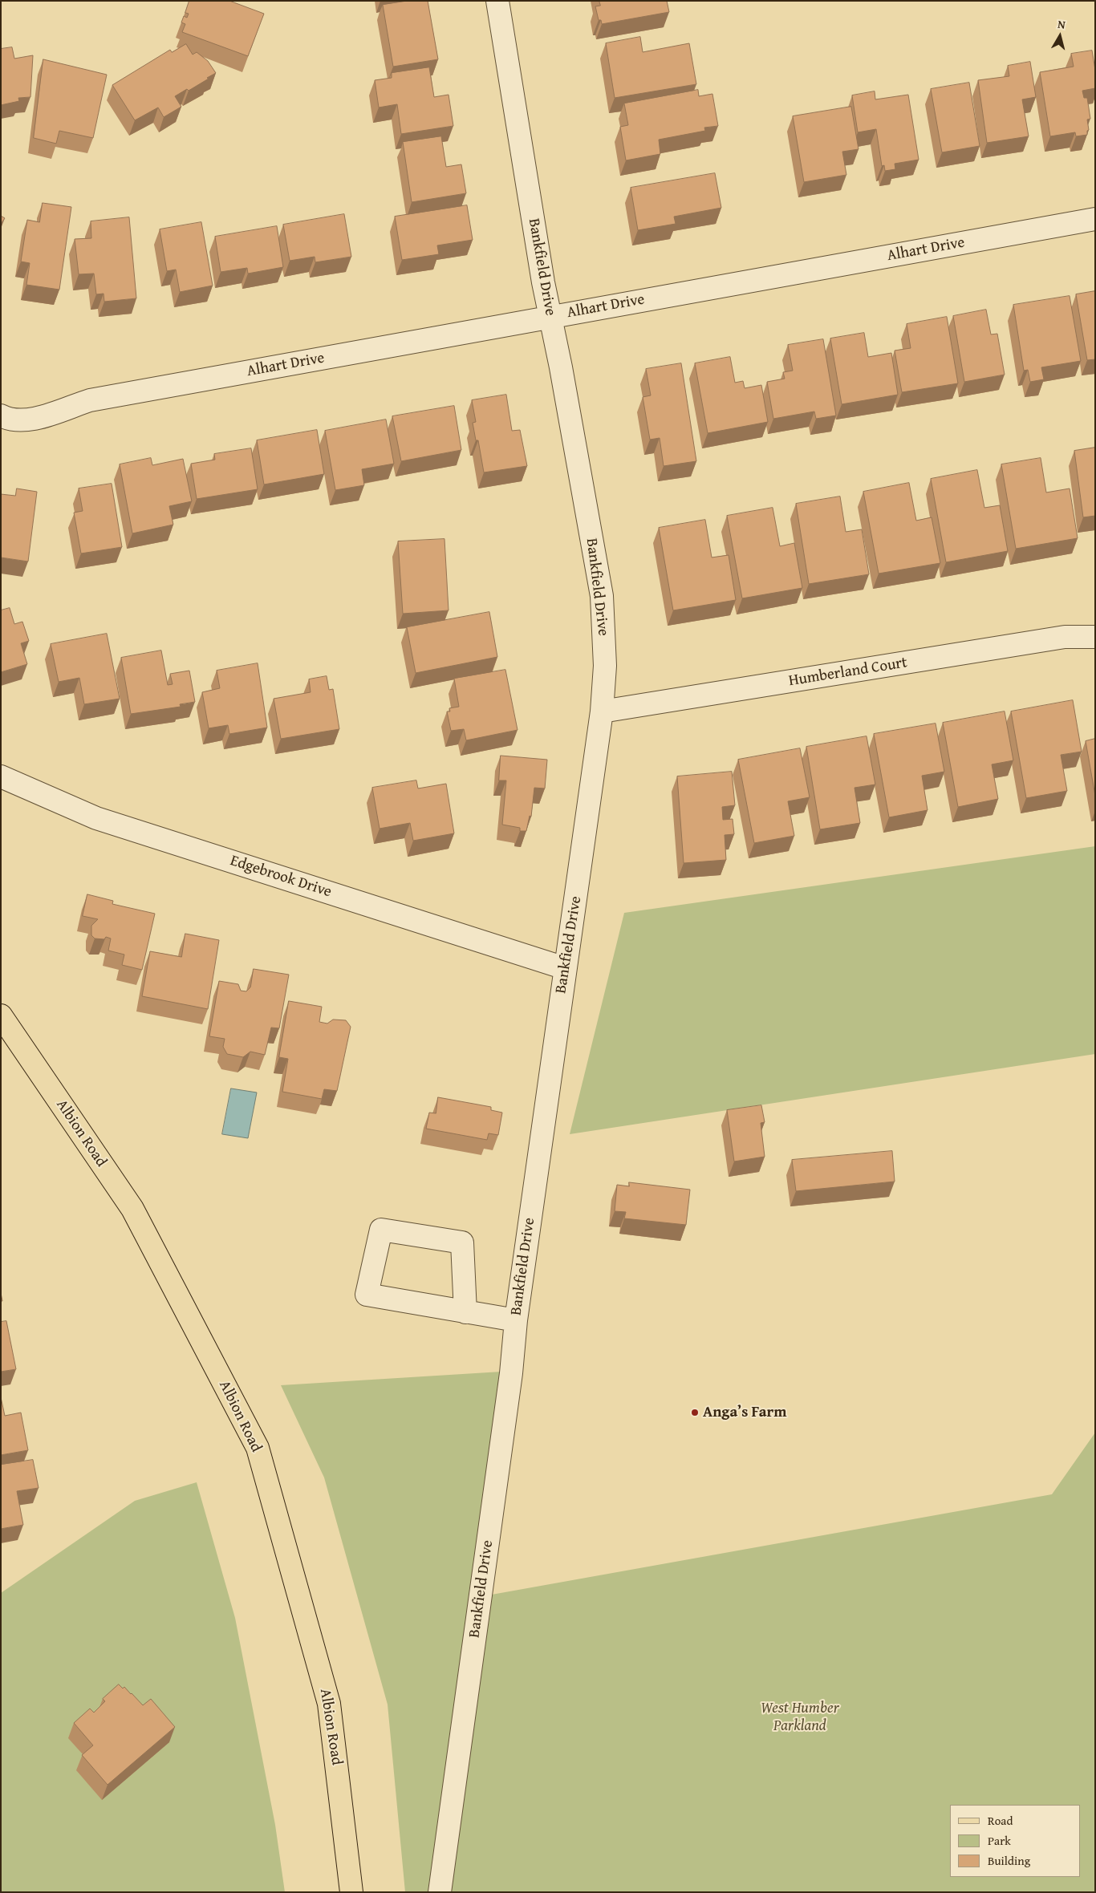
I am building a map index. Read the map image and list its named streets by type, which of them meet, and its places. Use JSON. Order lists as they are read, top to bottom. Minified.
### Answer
{"streets":{"main road":["Albion Road"],"street":["Alhart Drive","Bankfield Drive","Humberland Court","Edgebrook Drive"]},"crossings":[["Alhart Drive","Bankfield Drive"],["Bankfield Drive","Humberland Court"],["Bankfield Drive","Edgebrook Drive"]],"parks":["West Humber Parkland"],"places":["Anga’s Farm"],"legend":["Road","Park","Building"],"north":"top"}
